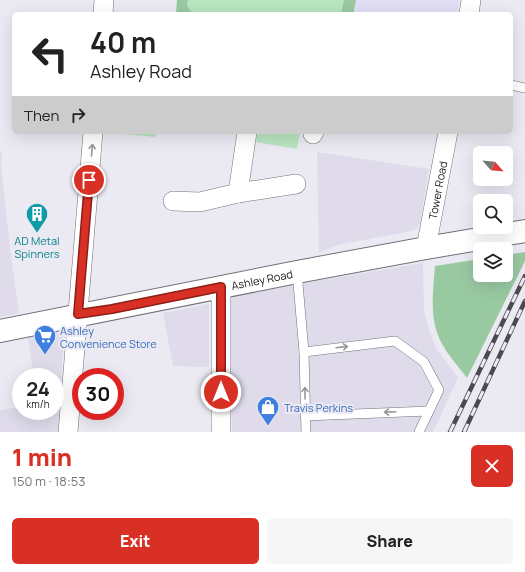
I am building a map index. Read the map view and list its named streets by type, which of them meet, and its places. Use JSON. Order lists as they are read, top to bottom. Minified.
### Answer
{"streets":{"main road":["Ashley Road"],"street":["Tower Road"]},"crossings":[["Tower Road","Ashley Road"]],"places":{"building":["AD Metal Spinners"],"supermarket":["Ashley Convenience Store"],"shop":["Travis Perkins"]},"north":"bottom right","page":{"turn":["40 m","Ashley Road"],"then":"Then","speed":"24 km/h","limit":"30","heading":["1 min","150 m · 18:53"],"buttons":["Exit","Share"]}}
